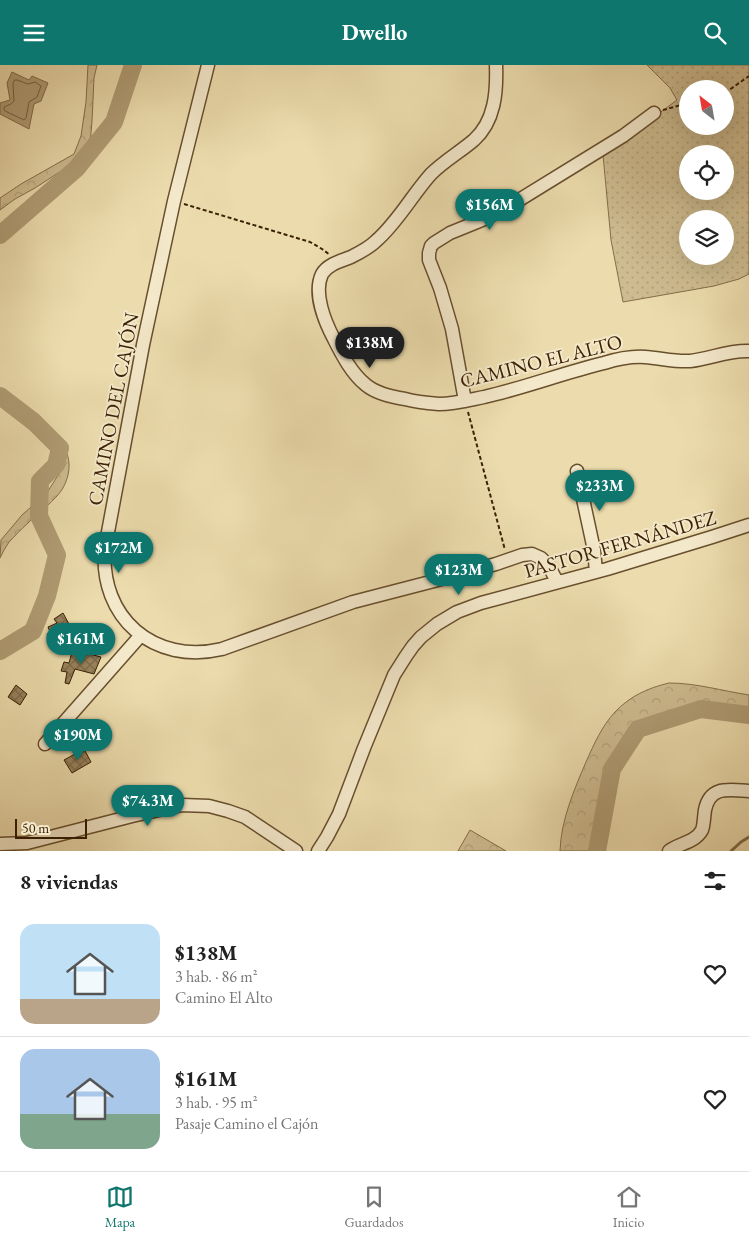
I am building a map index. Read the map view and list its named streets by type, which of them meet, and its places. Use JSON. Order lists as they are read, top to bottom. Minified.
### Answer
{"streets":{"street":["CAMINO EL ALTO","CAMINO DEL CAJÓN","PASTOR FERNÁNDEZ"]},"crossings":[["CAMINO DEL CAJÓN","PASTOR FERNÁNDEZ"]],"scale_bar":"50 m","north":"top left","page":{"header":"Dwello","price":["$156M","$138M","$233M","$172M","$123M","$161M","$190M","$74.3M"],"scale":"50 m","heading":"8 viviendas","list":[{"name":"$138M","note":"3 hab. · 86 m² · Camino El Alto"},{"name":"$161M","note":"3 hab. · 95 m² · Pasaje Camino el Cajón"}],"tabs":["Mapa","Guardados","Inicio"]}}
